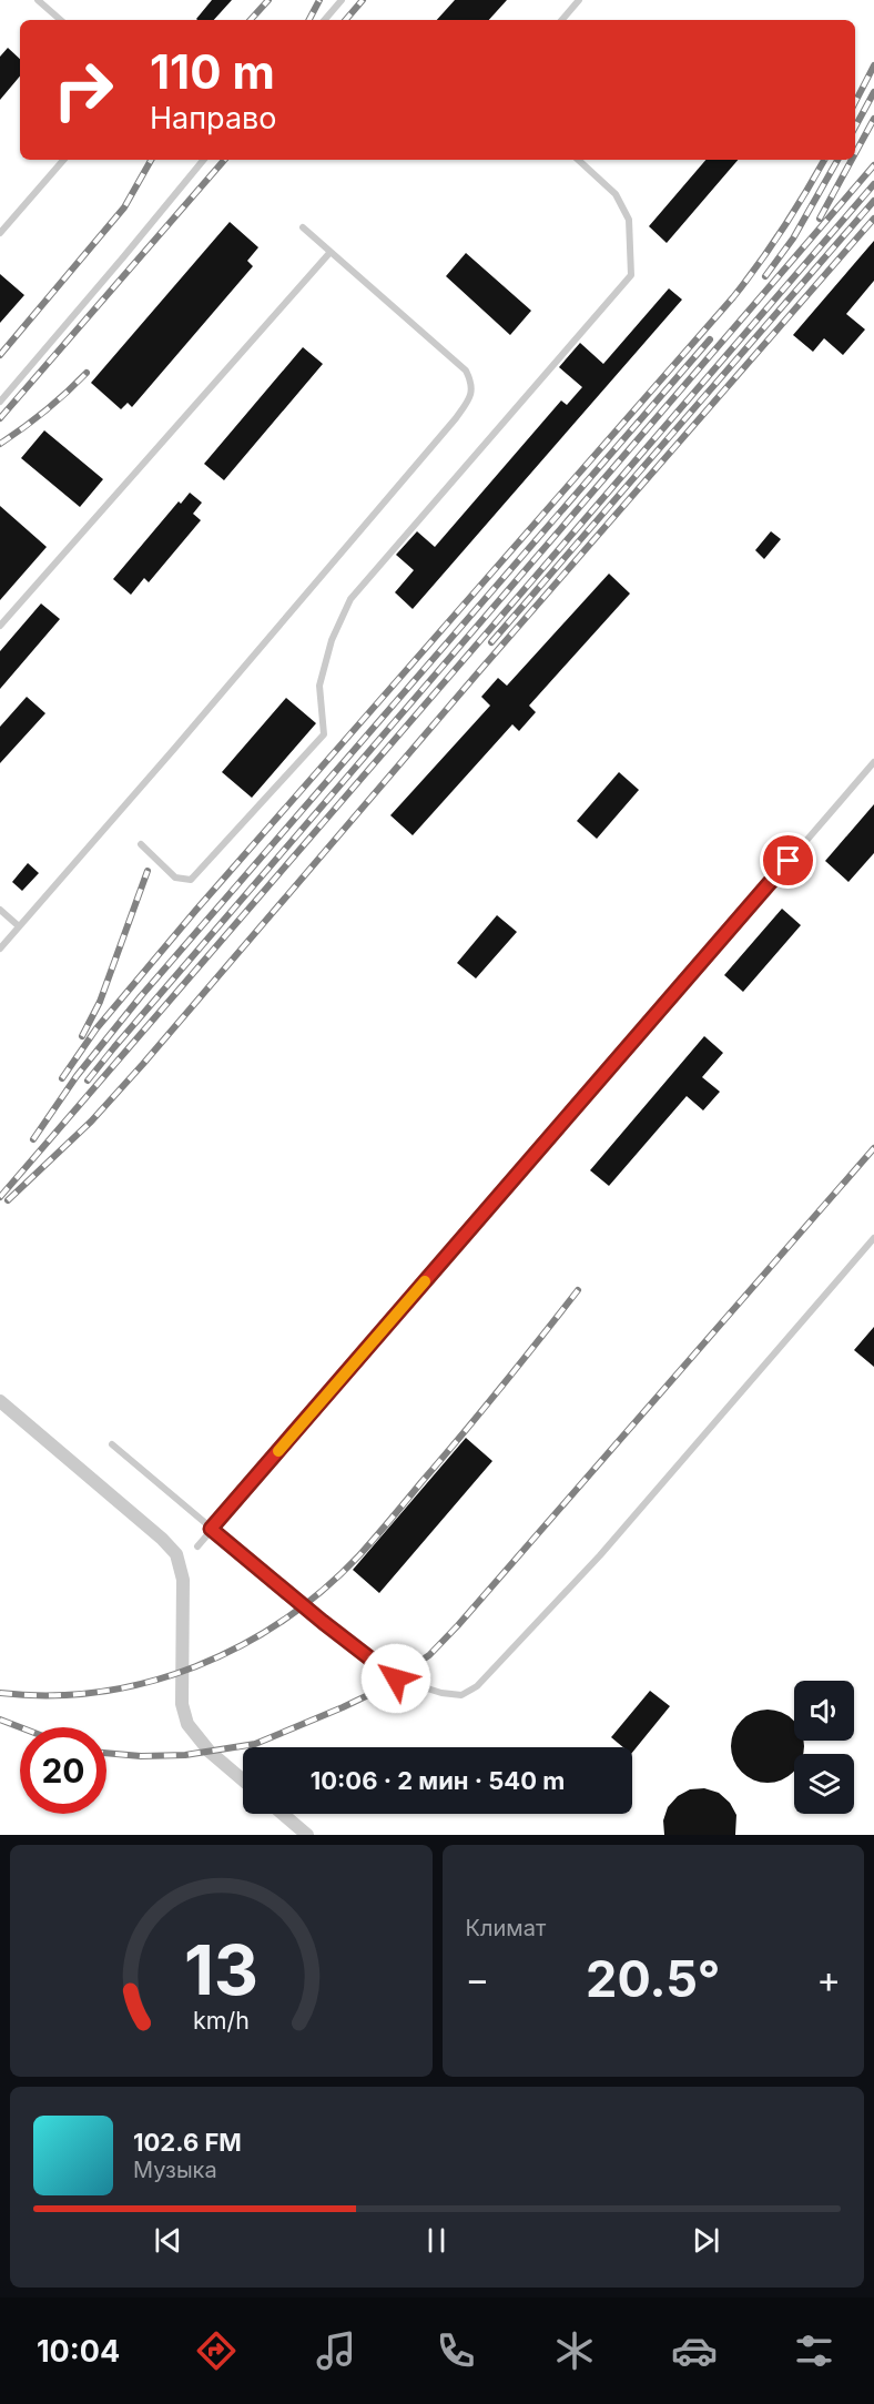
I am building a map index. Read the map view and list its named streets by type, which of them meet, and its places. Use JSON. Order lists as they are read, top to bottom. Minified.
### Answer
{"page":{"turn":["110 m","Направо"],"limit":"20","trip":"10:06 · 2 мин · 540 m","tile":"Климат","heat":["−","20.5°","+"],"song":["102.6 FM","Музыка"],"tabs":"10:04","gauge":["13","km/h"]}}
